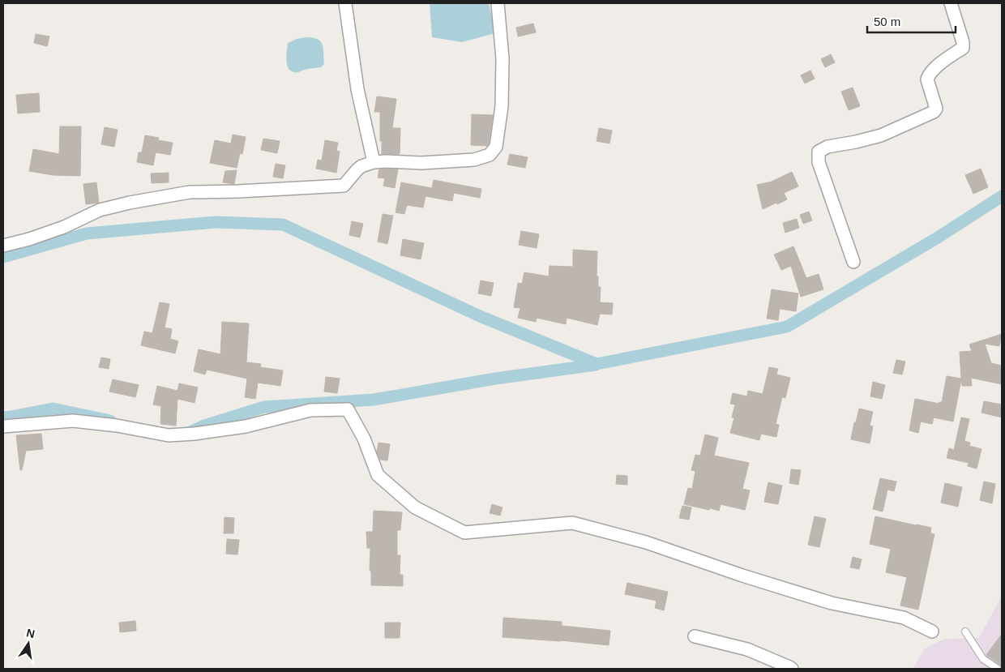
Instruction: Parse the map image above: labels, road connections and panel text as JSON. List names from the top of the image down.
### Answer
{
  "scale_bar": "50 m",
  "north": "top"
}
